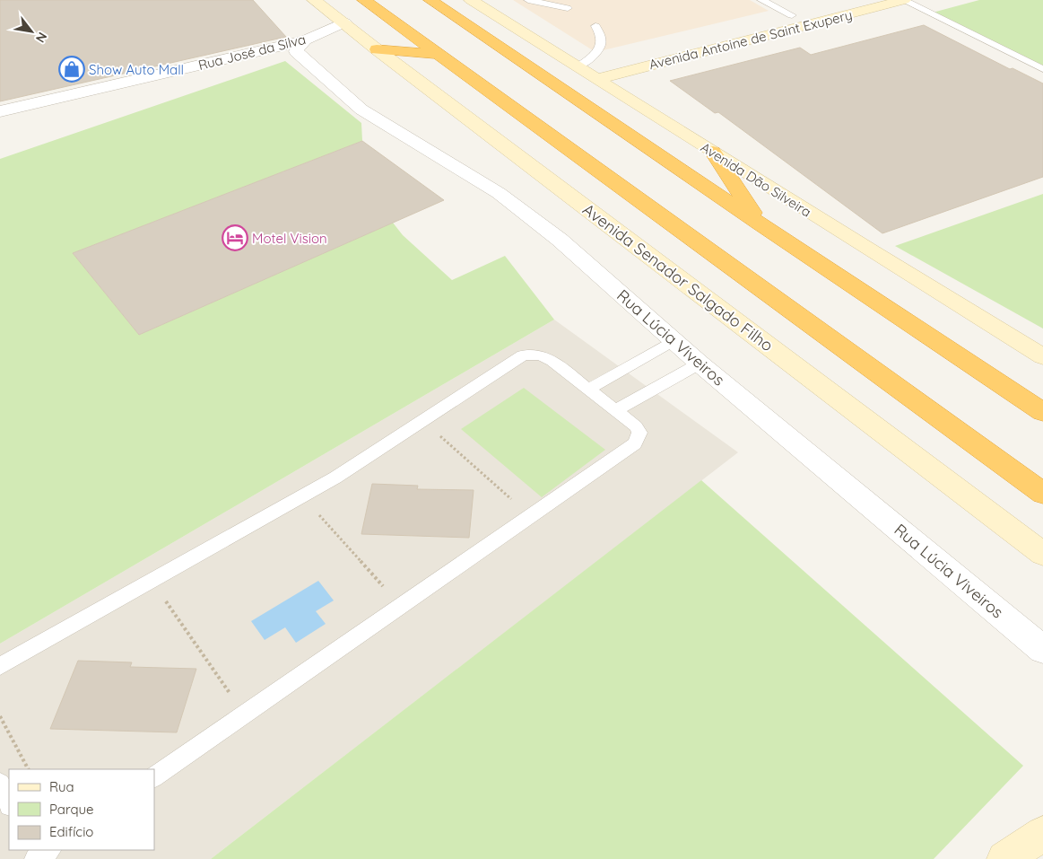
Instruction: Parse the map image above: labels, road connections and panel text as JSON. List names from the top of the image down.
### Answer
{
  "streets": {
    "main road": ["Avenida Antoine de Saint Exupery", "Avenida Dão Silveira", "Avenida Senador Salgado Filho"],
    "street": ["Rua José da Silva", "Rua Lúcia Viveiros"]
  },
  "crossings": [
    ["Avenida Antoine de Saint Exupery", "Avenida Dão Silveira"],
    ["Rua José da Silva", "Avenida Senador Salgado Filho"],
    ["Rua José da Silva", "Rua Lúcia Viveiros"]
  ],
  "places": {
    "shop": ["Show Auto Mall"],
    "hotel": ["Motel Vision"]
  },
  "legend": ["Rua", "Parque", "Edifício"],
  "north": "bottom right"
}
